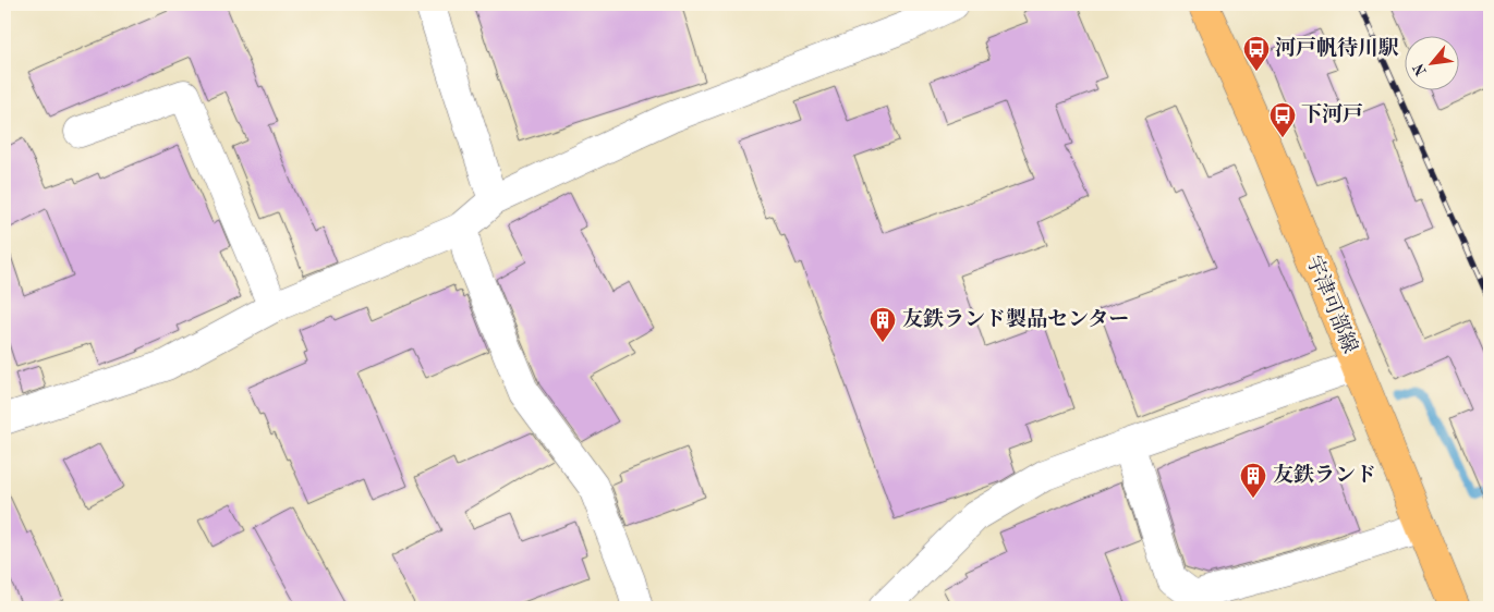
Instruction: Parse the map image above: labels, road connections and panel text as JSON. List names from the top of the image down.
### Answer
{
  "streets": {
    "main road": ["宇津可部線"]
  },
  "places": {
    "bus stop": ["河戸帆待川駅", "下河戸"],
    "building": ["友鉄ランド製品センター", "友鉄ランド"]
  },
  "north": "bottom left"
}
